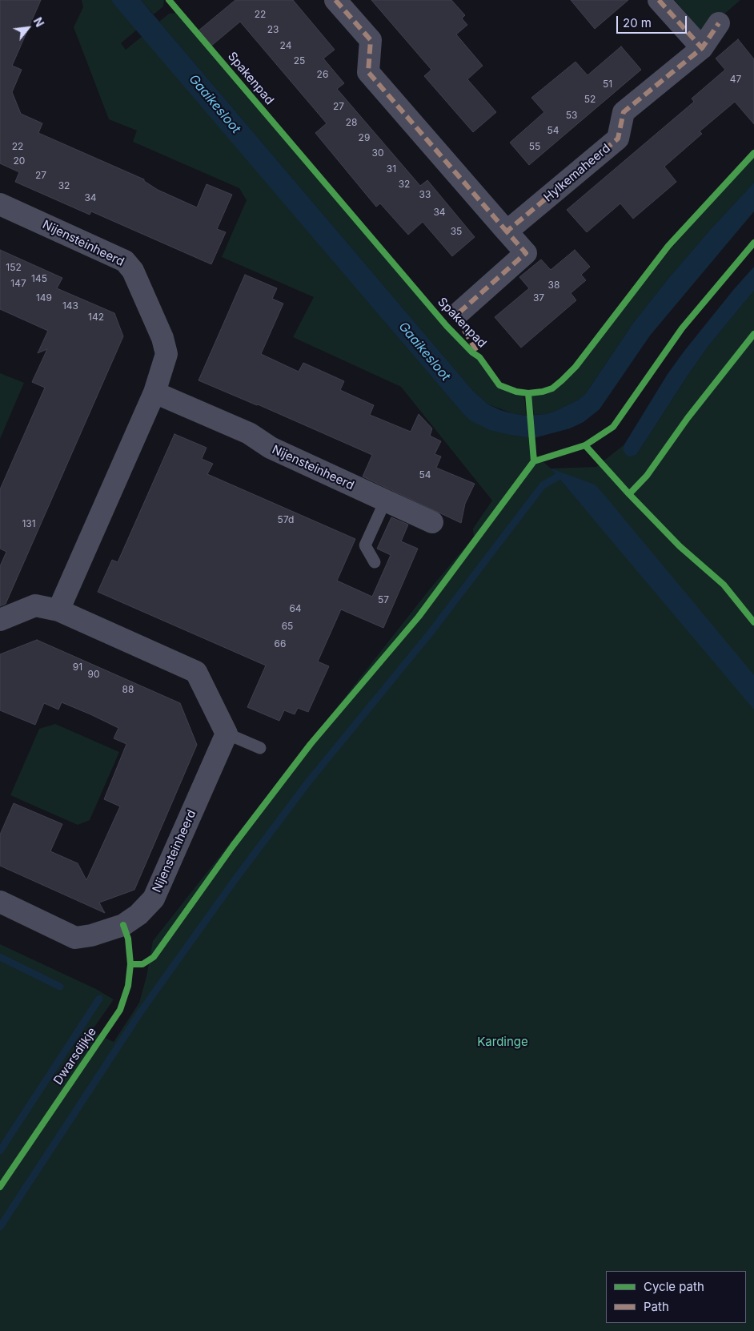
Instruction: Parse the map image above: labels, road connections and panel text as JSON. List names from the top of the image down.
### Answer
{
  "streets": {
    "street": ["Hylkemaheerd", "Nijensteinheerd"],
    "cycle path": ["Spakenpad", "Dwarsdijkje"]
  },
  "water": ["Gaaikesloot"],
  "parks": ["Kardinge"],
  "house_numbers": [
    "22",
    "23",
    "24",
    "25",
    "26",
    "47",
    "51",
    "52",
    "27",
    "53",
    "28",
    "54",
    "29",
    "22",
    "55",
    "30",
    "20",
    "31",
    "27",
    "32",
    "32",
    "33",
    "34",
    "34",
    "35",
    "152",
    "145",
    "147",
    "38",
    "149",
    "37",
    "143",
    "142",
    "54",
    "57d",
    "131",
    "57",
    "64",
    "65",
    "66",
    "91",
    "90",
    "88"
  ],
  "legend": ["Cycle path", "Path"],
  "scale_bar": "20 m",
  "north": "top right"
}
